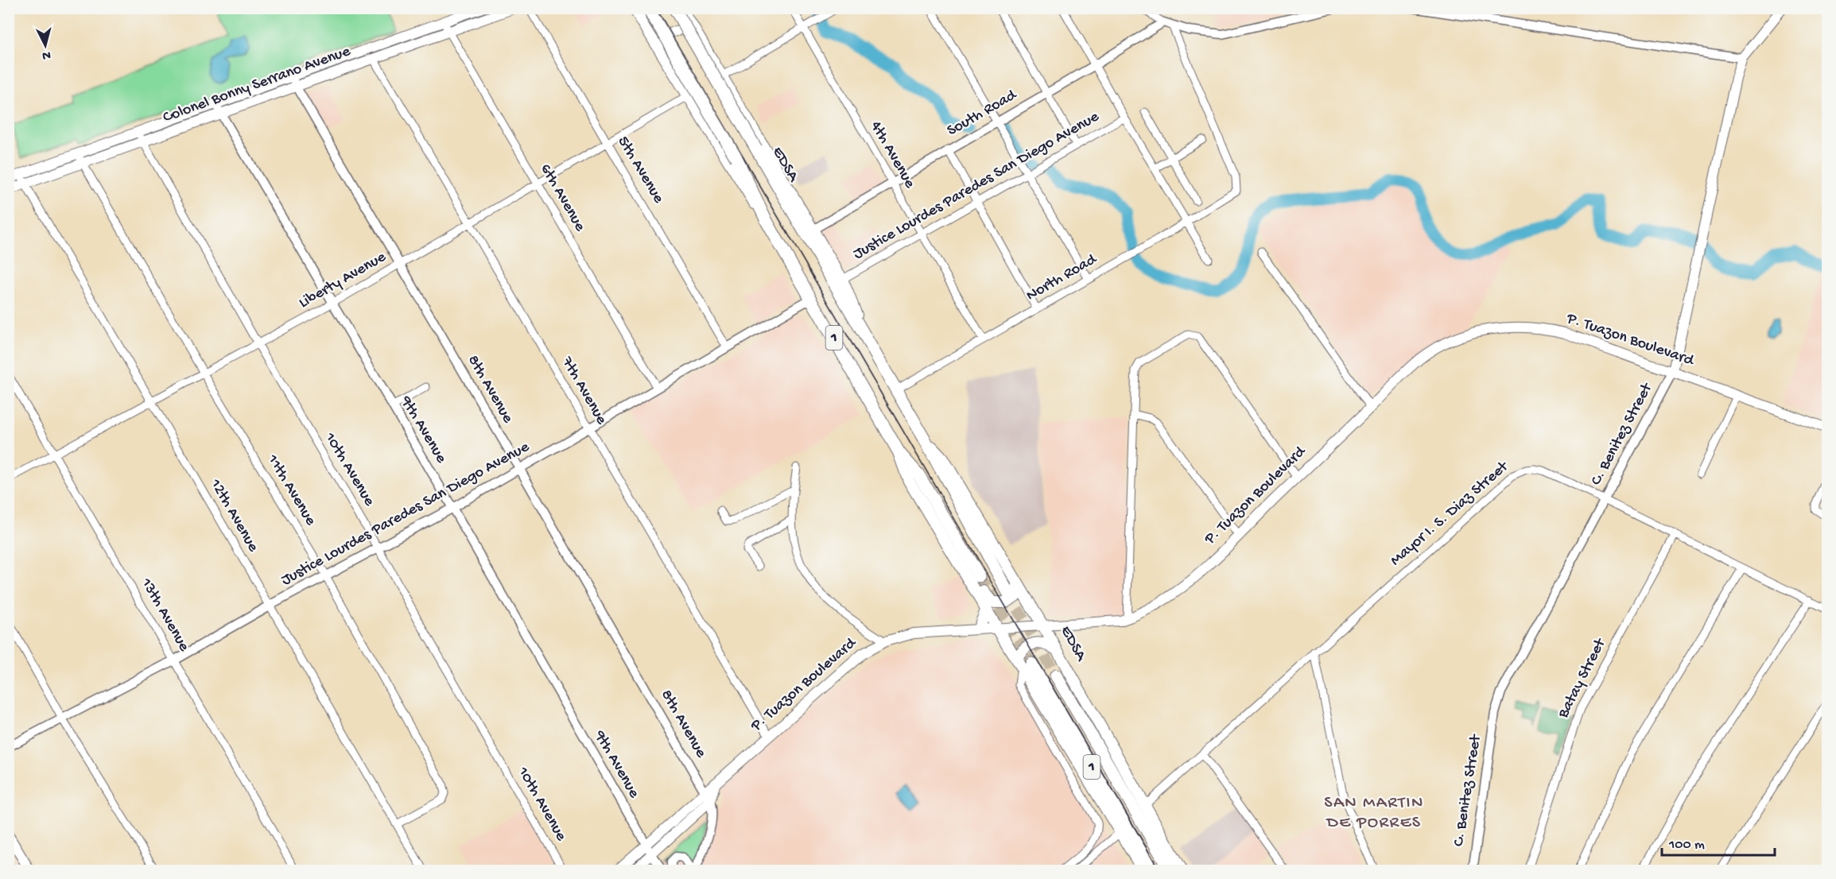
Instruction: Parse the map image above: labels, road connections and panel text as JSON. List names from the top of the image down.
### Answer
{
  "streets": {
    "highway": ["EDSA", "1"],
    "main road": ["Colonel Bonny Serrano Avenue", "P. Tuazon Boulevard", "C. Benitez Street"],
    "street": [
      "South Road",
      "4th Avenue",
      "5th Avenue",
      "Justice Lourdes Paredes San Diego Avenue",
      "6th Avenue",
      "North Road",
      "Liberty Avenue",
      "8th Avenue",
      "7th Avenue",
      "9th Avenue",
      "10th Avenue",
      "11th Avenue",
      "Mayor I. S. Diaz Street",
      "12th Avenue",
      "13th Avenue",
      "Batay Street"
    ]
  },
  "crossings": [
    ["Colonel Bonny Serrano Avenue", "6th Avenue"],
    ["Colonel Bonny Serrano Avenue", "8th Avenue"],
    ["Colonel Bonny Serrano Avenue", "7th Avenue"],
    ["Colonel Bonny Serrano Avenue", "9th Avenue"],
    ["Colonel Bonny Serrano Avenue", "10th Avenue"],
    ["Colonel Bonny Serrano Avenue", "11th Avenue"],
    ["Colonel Bonny Serrano Avenue", "12th Avenue"],
    ["South Road", "4th Avenue"],
    ["South Road", "EDSA"],
    ["South Road", "North Road"],
    ["4th Avenue", "Justice Lourdes Paredes San Diego Avenue"],
    ["4th Avenue", "North Road"],
    ["EDSA", "Justice Lourdes Paredes San Diego Avenue"],
    ["EDSA", "North Road"],
    ["EDSA", "P. Tuazon Boulevard"],
    ["EDSA", "Mayor I. S. Diaz Street"],
    ["5th Avenue", "Justice Lourdes Paredes San Diego Avenue"],
    ["5th Avenue", "Liberty Avenue"],
    ["Justice Lourdes Paredes San Diego Avenue", "6th Avenue"],
    ["Justice Lourdes Paredes San Diego Avenue", "1"],
    ["Justice Lourdes Paredes San Diego Avenue", "8th Avenue"],
    ["Justice Lourdes Paredes San Diego Avenue", "7th Avenue"],
    ["Justice Lourdes Paredes San Diego Avenue", "9th Avenue"],
    ["Justice Lourdes Paredes San Diego Avenue", "10th Avenue"],
    ["Justice Lourdes Paredes San Diego Avenue", "11th Avenue"],
    ["Justice Lourdes Paredes San Diego Avenue", "12th Avenue"],
    ["Justice Lourdes Paredes San Diego Avenue", "13th Avenue"],
    ["6th Avenue", "Liberty Avenue"],
    ["Liberty Avenue", "1"],
    ["Liberty Avenue", "8th Avenue"],
    ["Liberty Avenue", "7th Avenue"],
    ["Liberty Avenue", "9th Avenue"],
    ["Liberty Avenue", "10th Avenue"],
    ["Liberty Avenue", "11th Avenue"],
    ["Liberty Avenue", "12th Avenue"],
    ["Liberty Avenue", "13th Avenue"],
    ["1", "P. Tuazon Boulevard"],
    ["P. Tuazon Boulevard", "8th Avenue"],
    ["P. Tuazon Boulevard", "7th Avenue"],
    ["P. Tuazon Boulevard", "9th Avenue"],
    ["P. Tuazon Boulevard", "C. Benitez Street"],
    ["C. Benitez Street", "Mayor I. S. Diaz Street"],
    ["11th Avenue", "12th Avenue"],
    ["Mayor I. S. Diaz Street", "Batay Street"]
  ],
  "districts": ["SAN MARTIN DE PORRES"],
  "scale_bar": "100 m",
  "north": "bottom"
}
